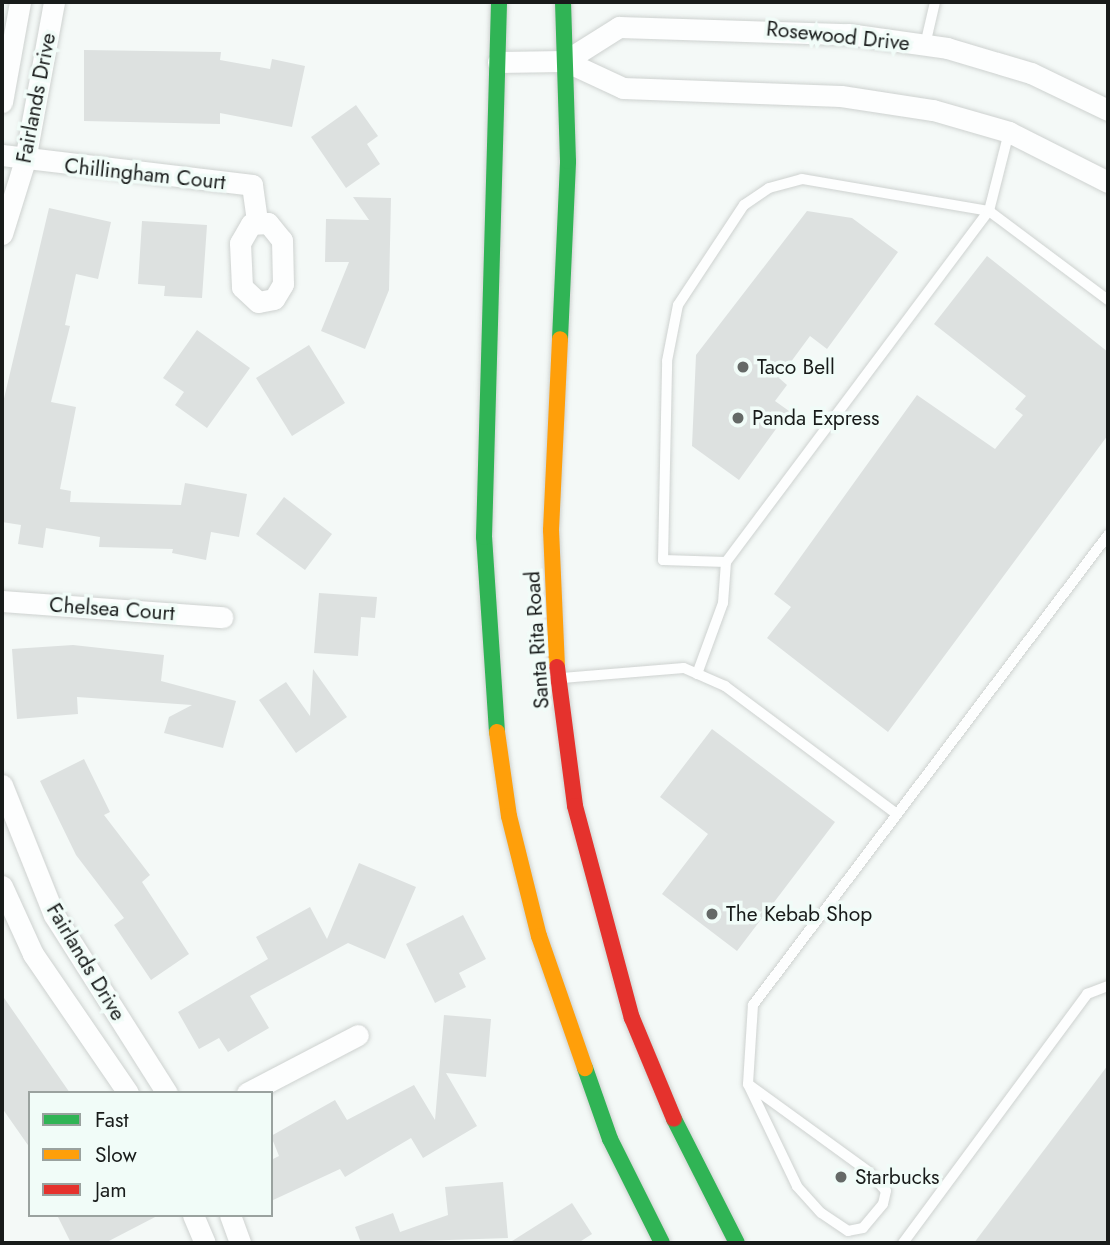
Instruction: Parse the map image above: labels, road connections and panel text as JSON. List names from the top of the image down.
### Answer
{
  "streets": {
    "main road": ["Santa Rita Road"],
    "street": [
      "Rosewood Drive",
      "Fairlands Drive",
      "Chillingham Court",
      "Chelsea Court"
    ]
  },
  "crossings": [
    ["Rosewood Drive", "Santa Rita Road"],
    ["Fairlands Drive", "Chillingham Court"]
  ],
  "places": [
    "Taco Bell",
    "Panda Express",
    "The Kebab Shop",
    "Starbucks"
  ],
  "legend": ["Fast", "Slow", "Jam"]
}
